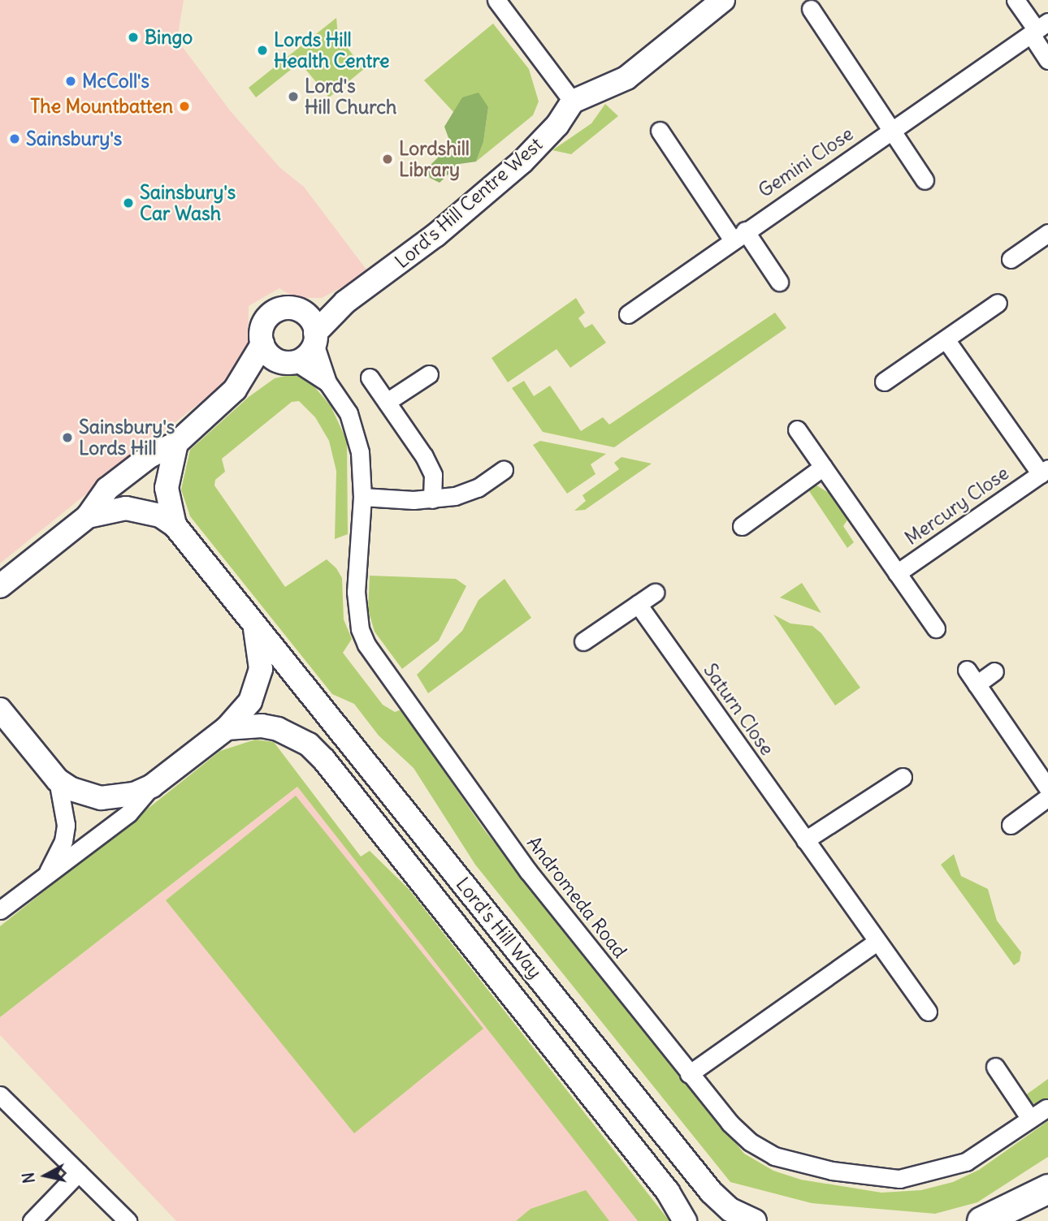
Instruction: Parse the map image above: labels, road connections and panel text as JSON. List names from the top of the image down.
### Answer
{
  "streets": {
    "street": [
      "Gemini Close",
      "Lord's Hill Centre West",
      "Mercury Close",
      "Saturn Close",
      "Andromeda Road",
      "Lord's Hill Way"
    ]
  },
  "crossings": [
    ["Lord's Hill Centre West", "Andromeda Road"]
  ],
  "places": [
    "Bingo",
    "Lords Hill Health Centre",
    "McColl's",
    "Lord's Hill Church",
    "The Mountbatten",
    "Sainsbury's",
    "Lordshill Library",
    "Sainsbury's Car Wash",
    "Sainsbury's Lords Hill"
  ],
  "north": "left"
}
